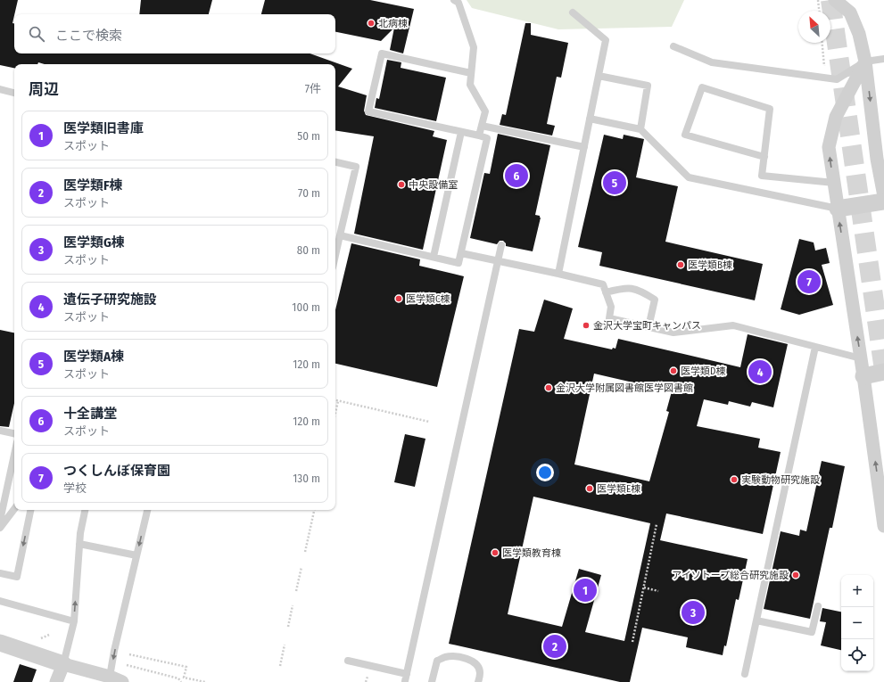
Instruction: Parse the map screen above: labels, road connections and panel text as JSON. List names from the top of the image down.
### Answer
{
  "places": [
    "北病棟",
    "中央設備室",
    "医学類B棟",
    "医学類C棟",
    "金沢大学宝町キャンパス",
    "医学類D棟",
    "金沢大学附属図書館医学図書館",
    "実験動物研究施設",
    "医学類E棟",
    "医学類教育棟",
    "アイソトープ総合研究施設"
  ],
  "north": "top left",
  "page": {
    "search": "ここで検索",
    "heading": ["周辺", "7件"],
    "list": [
      {
        "mark": "1",
        "name": "医学類旧書庫",
        "note": "スポット",
        "value": "50 m"
      },
      {
        "mark": "2",
        "name": "医学類F棟",
        "note": "スポット",
        "value": "70 m"
      },
      {
        "mark": "3",
        "name": "医学類G棟",
        "note": "スポット",
        "value": "80 m"
      },
      {
        "mark": "4",
        "name": "遺伝子研究施設",
        "note": "スポット",
        "value": "100 m"
      },
      {
        "mark": "5",
        "name": "医学類A棟",
        "note": "スポット",
        "value": "120 m"
      },
      {
        "mark": "6",
        "name": "十全講堂",
        "note": "スポット",
        "value": "120 m"
      },
      {
        "mark": "7",
        "name": "つくしんぼ保育園",
        "note": "学校",
        "value": "130 m"
      }
    ],
    "pins": [
      "6",
      "5",
      "7",
      "4",
      "1",
      "3",
      "2"
    ],
    "map_buttons": ["+", "−"]
  }
}
